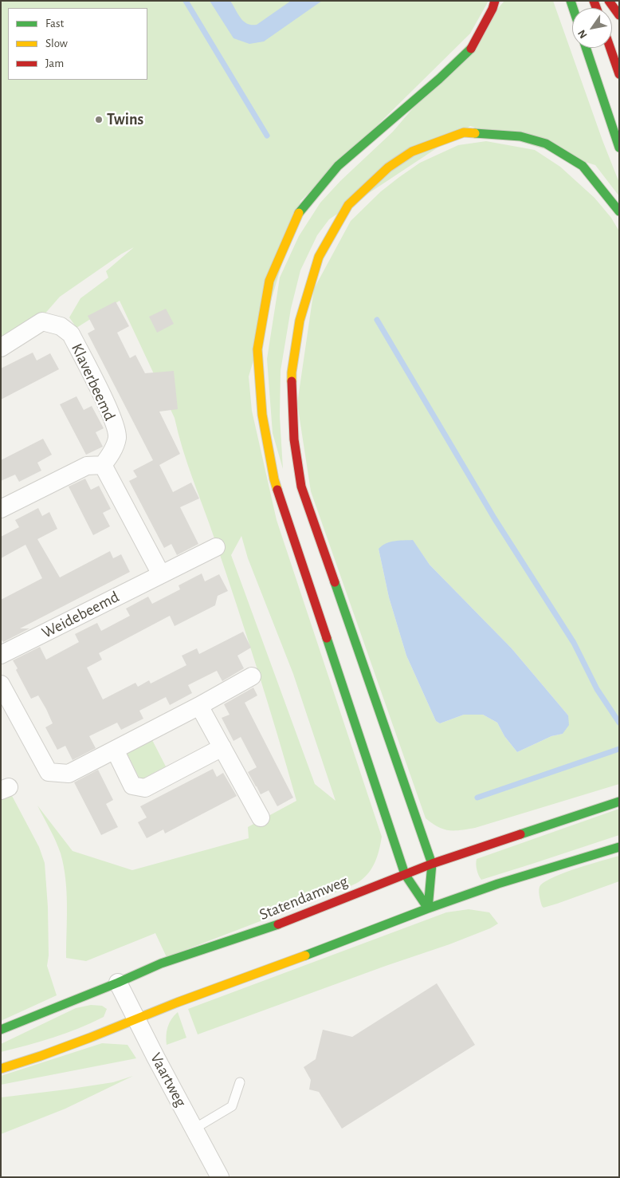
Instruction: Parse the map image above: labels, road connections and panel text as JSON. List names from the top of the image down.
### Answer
{
  "streets": {
    "main road": ["Statendamweg"],
    "street": ["Klaverbeemd", "Weidebeemd", "Vaartweg"]
  },
  "crossings": [
    ["Statendamweg", "Vaartweg"]
  ],
  "places": ["Twins"],
  "legend": ["Fast", "Slow", "Jam"],
  "north": "bottom left"
}
